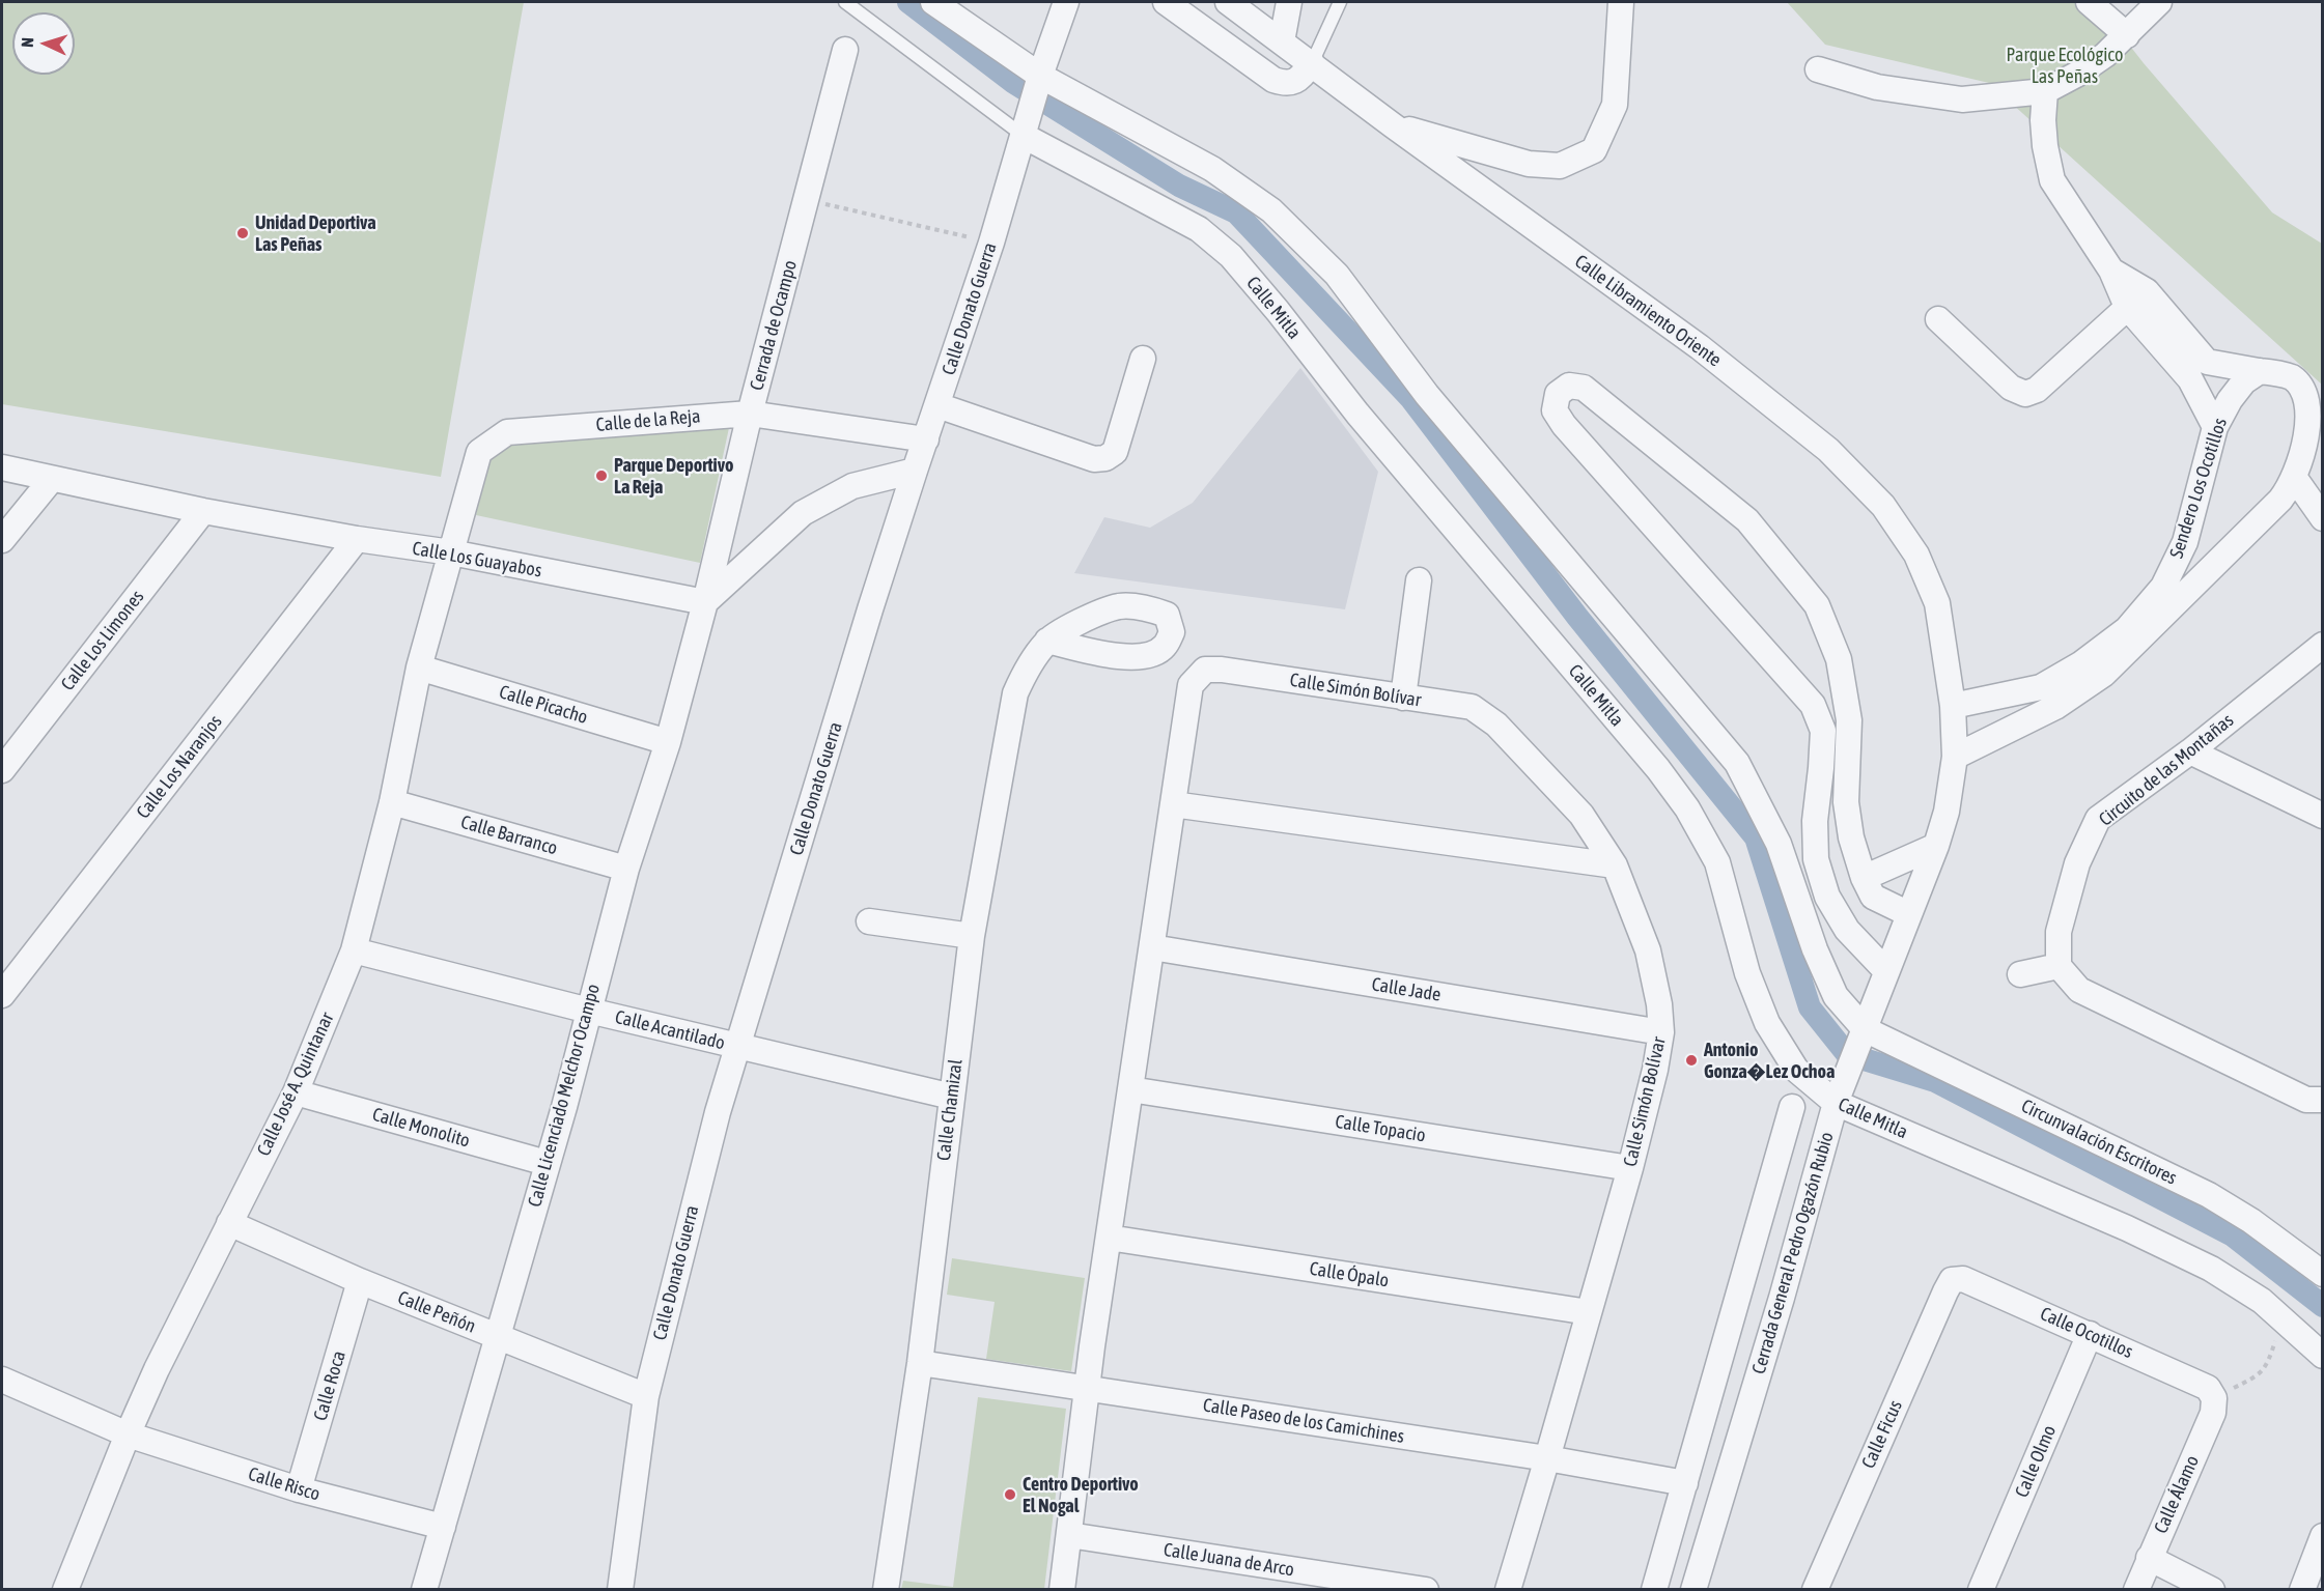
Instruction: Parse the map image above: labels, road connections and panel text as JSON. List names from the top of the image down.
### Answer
{
  "streets": {
    "street": [
      "Calle Mitla",
      "Calle Donato Guerra",
      "Calle Libramiento Oriente",
      "Cerrada de Ocampo",
      "Calle de la Reja",
      "Sendero Los Ocotillos",
      "Calle Los Guayabos",
      "Calle Los Limones",
      "Calle Simón Bolívar",
      "Calle Picacho",
      "Calle Los Naranjos",
      "Circuito de las Montañas",
      "Calle Barranco",
      "Calle Jade",
      "Calle Acantilado",
      "Calle José A. Quintanar",
      "Calle Licenciado Melchor Ocampo",
      "Calle Chamizal",
      "Calle Monolito",
      "Calle Topacio",
      "Circunvalación Escritores",
      "Cerrada General Pedro Ogazón Rubio",
      "Calle Ópalo",
      "Calle Peñón",
      "Calle Ocotillos",
      "Calle Roca",
      "Calle Paseo de los Camichines",
      "Calle Ficus",
      "Calle Olmo",
      "Calle Risco",
      "Calle Álamo",
      "Calle Juana de Arco"
    ]
  },
  "crossings": [
    ["Calle Mitla", "Calle Donato Guerra"],
    ["Calle Mitla", "Cerrada General Pedro Ogazón Rubio"],
    ["Calle Donato Guerra", "Calle de la Reja"],
    ["Calle Donato Guerra", "Calle Acantilado"],
    ["Calle Donato Guerra", "Calle Peñón"],
    ["Calle Libramiento Oriente", "Sendero Los Ocotillos"],
    ["Calle Libramiento Oriente", "Cerrada General Pedro Ogazón Rubio"],
    ["Cerrada de Ocampo", "Calle de la Reja"],
    ["Cerrada de Ocampo", "Calle Los Guayabos"],
    ["Cerrada de Ocampo", "Calle Licenciado Melchor Ocampo"],
    ["Calle de la Reja", "Calle Los Guayabos"],
    ["Calle de la Reja", "Calle José A. Quintanar"],
    ["Sendero Los Ocotillos", "Cerrada General Pedro Ogazón Rubio"],
    ["Calle Los Guayabos", "Calle Los Limones"],
    ["Calle Los Guayabos", "Calle Los Naranjos"],
    ["Calle Los Guayabos", "Calle José A. Quintanar"],
    ["Calle Los Guayabos", "Calle Licenciado Melchor Ocampo"],
    ["Calle Simón Bolívar", "Calle Jade"],
    ["Calle Simón Bolívar", "Calle Topacio"],
    ["Calle Simón Bolívar", "Calle Ópalo"],
    ["Calle Simón Bolívar", "Calle Paseo de los Camichines"],
    ["Calle Picacho", "Calle José A. Quintanar"],
    ["Calle Picacho", "Calle Licenciado Melchor Ocampo"],
    ["Calle Barranco", "Calle José A. Quintanar"],
    ["Calle Barranco", "Calle Licenciado Melchor Ocampo"],
    ["Calle Acantilado", "Calle José A. Quintanar"],
    ["Calle Acantilado", "Calle Licenciado Melchor Ocampo"],
    ["Calle Acantilado", "Calle Chamizal"],
    ["Calle José A. Quintanar", "Calle Monolito"],
    ["Calle José A. Quintanar", "Calle Peñón"],
    ["Calle José A. Quintanar", "Calle Risco"],
    ["Calle Licenciado Melchor Ocampo", "Calle Monolito"],
    ["Calle Licenciado Melchor Ocampo", "Calle Peñón"],
    ["Calle Licenciado Melchor Ocampo", "Calle Risco"],
    ["Calle Chamizal", "Calle Paseo de los Camichines"],
    ["Circunvalación Escritores", "Cerrada General Pedro Ogazón Rubio"],
    ["Calle Peñón", "Calle Roca"],
    ["Calle Ocotillos", "Calle Ficus"],
    ["Calle Ocotillos", "Calle Olmo"],
    ["Calle Ocotillos", "Calle Álamo"],
    ["Calle Roca", "Calle Risco"]
  ],
  "parks": ["Parque Ecológico Las Peñas"],
  "places": [
    "Unidad Deportiva Las Peñas",
    "Parque Deportivo La Reja",
    "Antonio Gonza�Lez Ochoa",
    "Centro Deportivo El Nogal"
  ],
  "north": "left"
}
